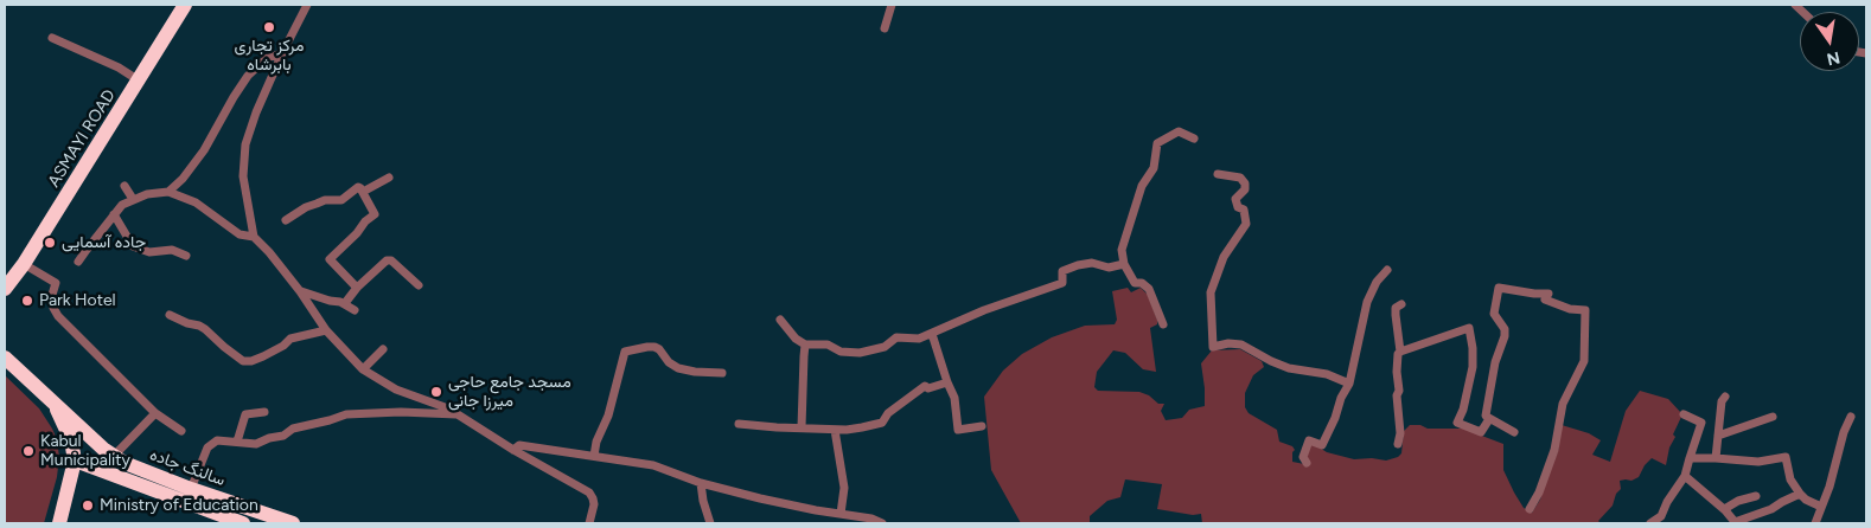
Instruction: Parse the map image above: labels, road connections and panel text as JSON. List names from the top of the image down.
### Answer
{
  "streets": {
    "highway": ["ASMAYI ROAD", "سالنگ جاده"]
  },
  "places": [
    "مرکز تجاری بابرشاه",
    "جاده آسمایی",
    "Park Hotel",
    "مسجد جامع حاجی میرزا جانی",
    "Kabul Municipality",
    "Ministry of Education"
  ],
  "north": "bottom"
}
